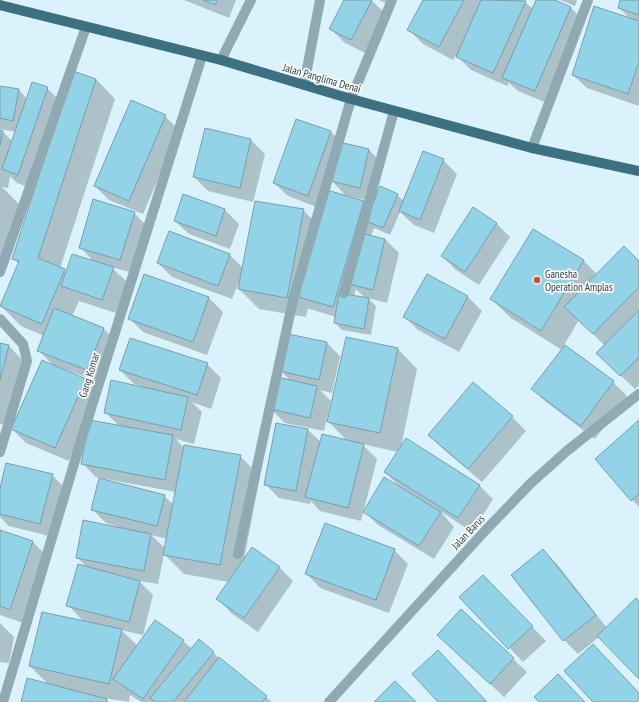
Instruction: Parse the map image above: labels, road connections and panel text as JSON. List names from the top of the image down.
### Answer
{
  "streets": {
    "main road": ["Jalan Panglima Denai"],
    "street": ["Gang Komar", "Jalan Barus"]
  },
  "crossings": [
    ["Jalan Panglima Denai", "Gang Komar"]
  ],
  "places": ["Ganesha Operation Amplas"]
}
